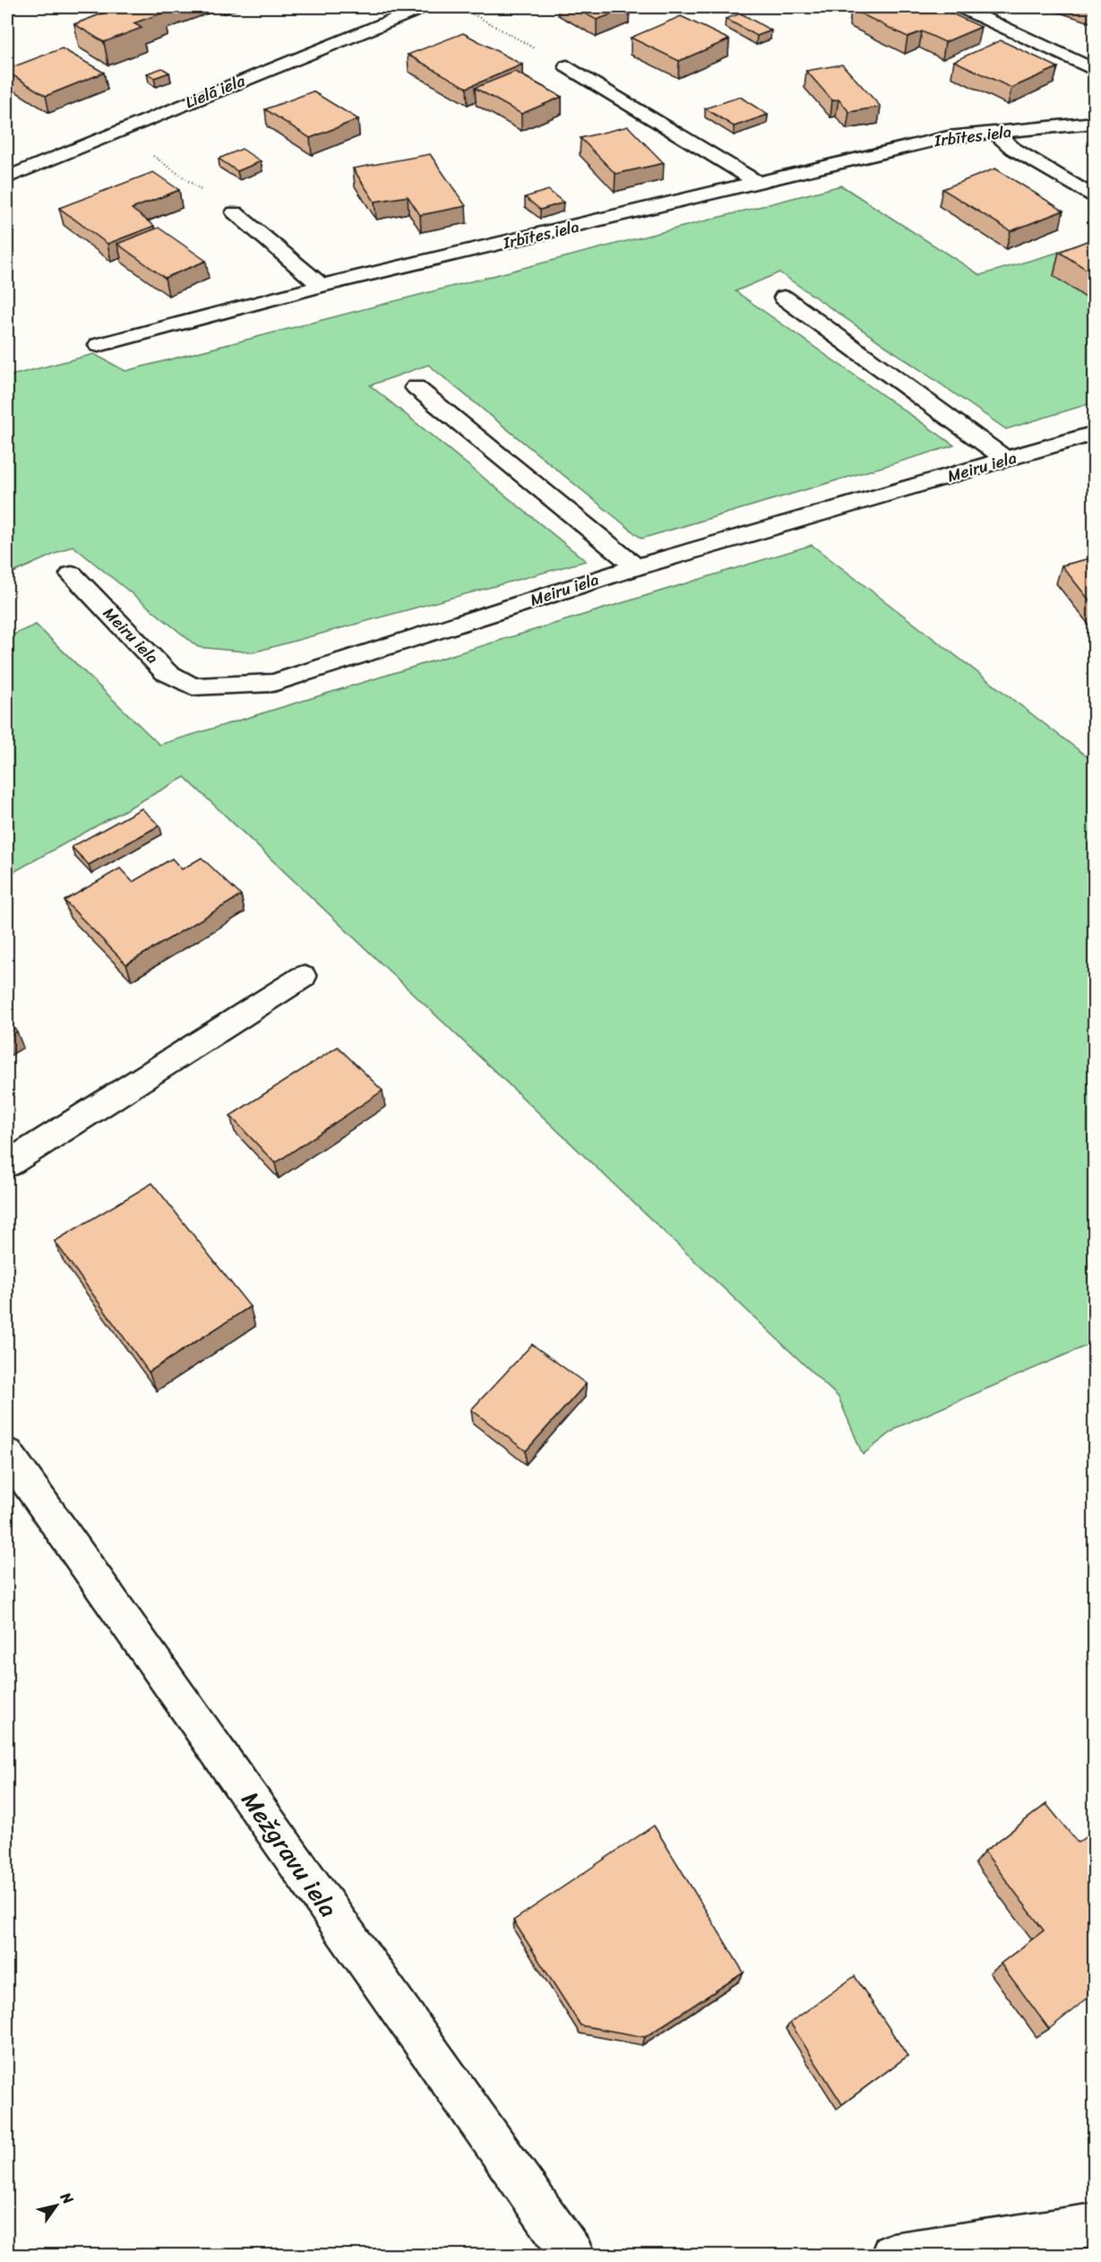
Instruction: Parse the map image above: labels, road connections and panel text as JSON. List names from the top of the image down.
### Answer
{
  "streets": {
    "street": [
      "Lielā iela",
      "Irbītes iela",
      "Meiru iela",
      "Mežgravu iela"
    ]
  },
  "north": "top right"
}
